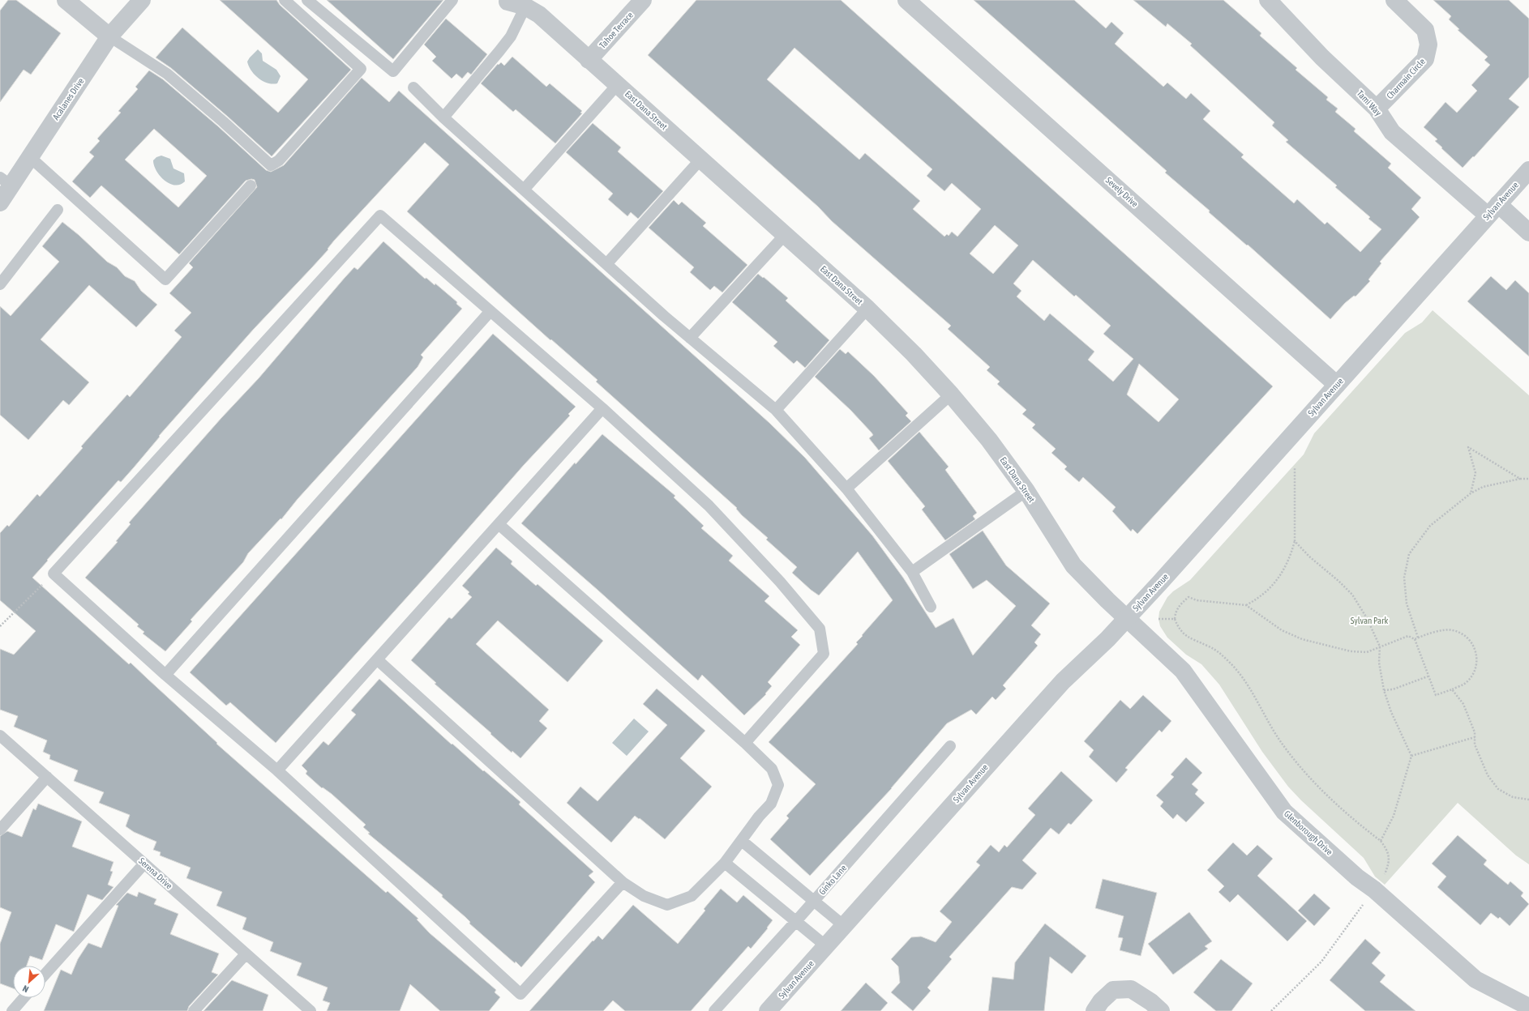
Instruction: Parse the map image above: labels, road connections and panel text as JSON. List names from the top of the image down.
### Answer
{
  "streets": {
    "street": [
      "Tahoe Terrace",
      "Charmain Circle",
      "Acalanes Drive",
      "Tami Way",
      "East Dana Street",
      "Sevely Drive",
      "Sylvan Avenue",
      "Glenborough Drive"
    ],
    "lane": ["Serena Drive", "Ginko Lane"]
  },
  "crossings": [
    ["Tahoe Terrace", "East Dana Street"],
    ["Charmain Circle", "Tami Way"],
    ["Tami Way", "Sylvan Avenue"],
    ["East Dana Street", "Sylvan Avenue"],
    ["East Dana Street", "Glenborough Drive"],
    ["Sevely Drive", "Sylvan Avenue"],
    ["Sylvan Avenue", "Glenborough Drive"]
  ],
  "parks": ["Sylvan Park"],
  "north": "bottom left"
}
